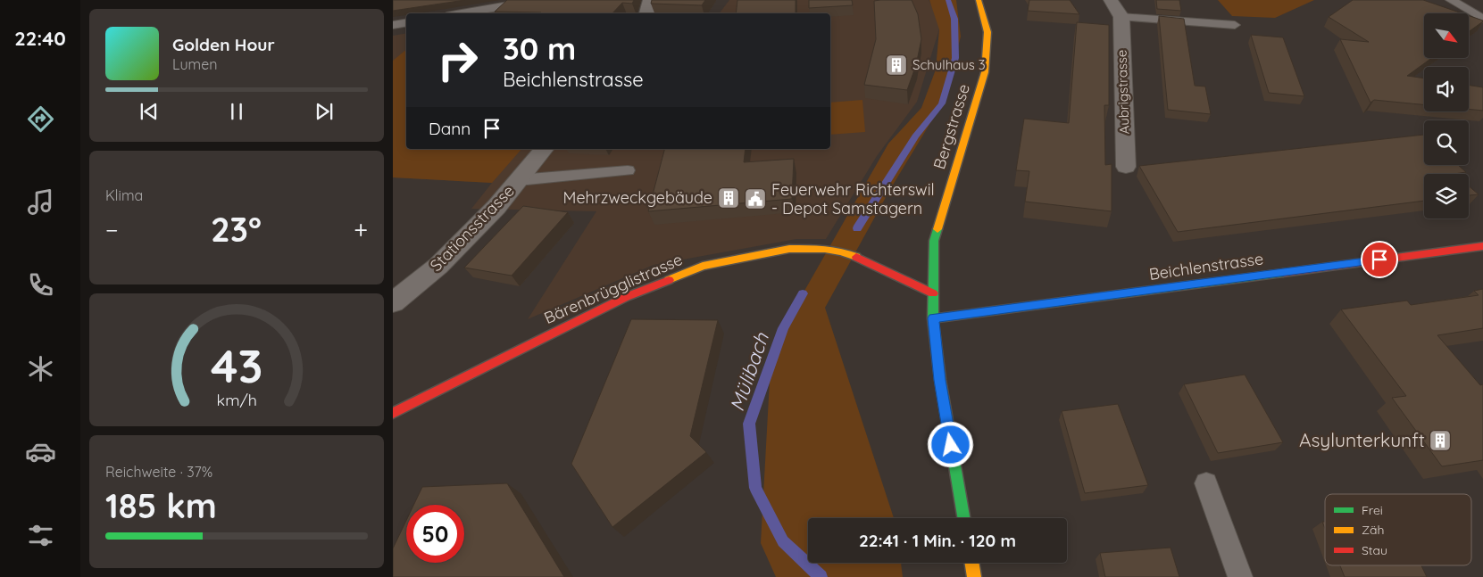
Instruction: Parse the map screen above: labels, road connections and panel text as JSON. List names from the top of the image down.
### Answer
{
  "streets": {
    "street": [
      "Aubrigstrasse",
      "Bergstrasse",
      "Stationsstrasse",
      "Beichlenstrasse",
      "Bärenbrügglistrasse"
    ]
  },
  "crossings": [
    ["Bergstrasse", "Beichlenstrasse"],
    ["Bergstrasse", "Bärenbrügglistrasse"]
  ],
  "water": ["Mülibach"],
  "places": {
    "building": ["Schulhaus 3", "Mehrzweckgebäude", "Asylunterkunft"],
    "public building": ["Feuerwehr Richterswil - Depot Samstagern"]
  },
  "legend": ["Frei", "Zäh", "Stau"],
  "north": "bottom right",
  "page": {
    "tabs": "22:40",
    "turn": ["30 m", "Beichlenstrasse"],
    "song": ["Golden Hour", "Lumen"],
    "then": "Dann",
    "tile": [
      "Klima",
      ["Reichweite · 37%", "185 km"]
    ],
    "heat": ["−", "23°", "+"],
    "limit": "50",
    "trip": "22:41 · 1 Min. · 120 m",
    "gauge": ["43", "km/h"]
  }
}
